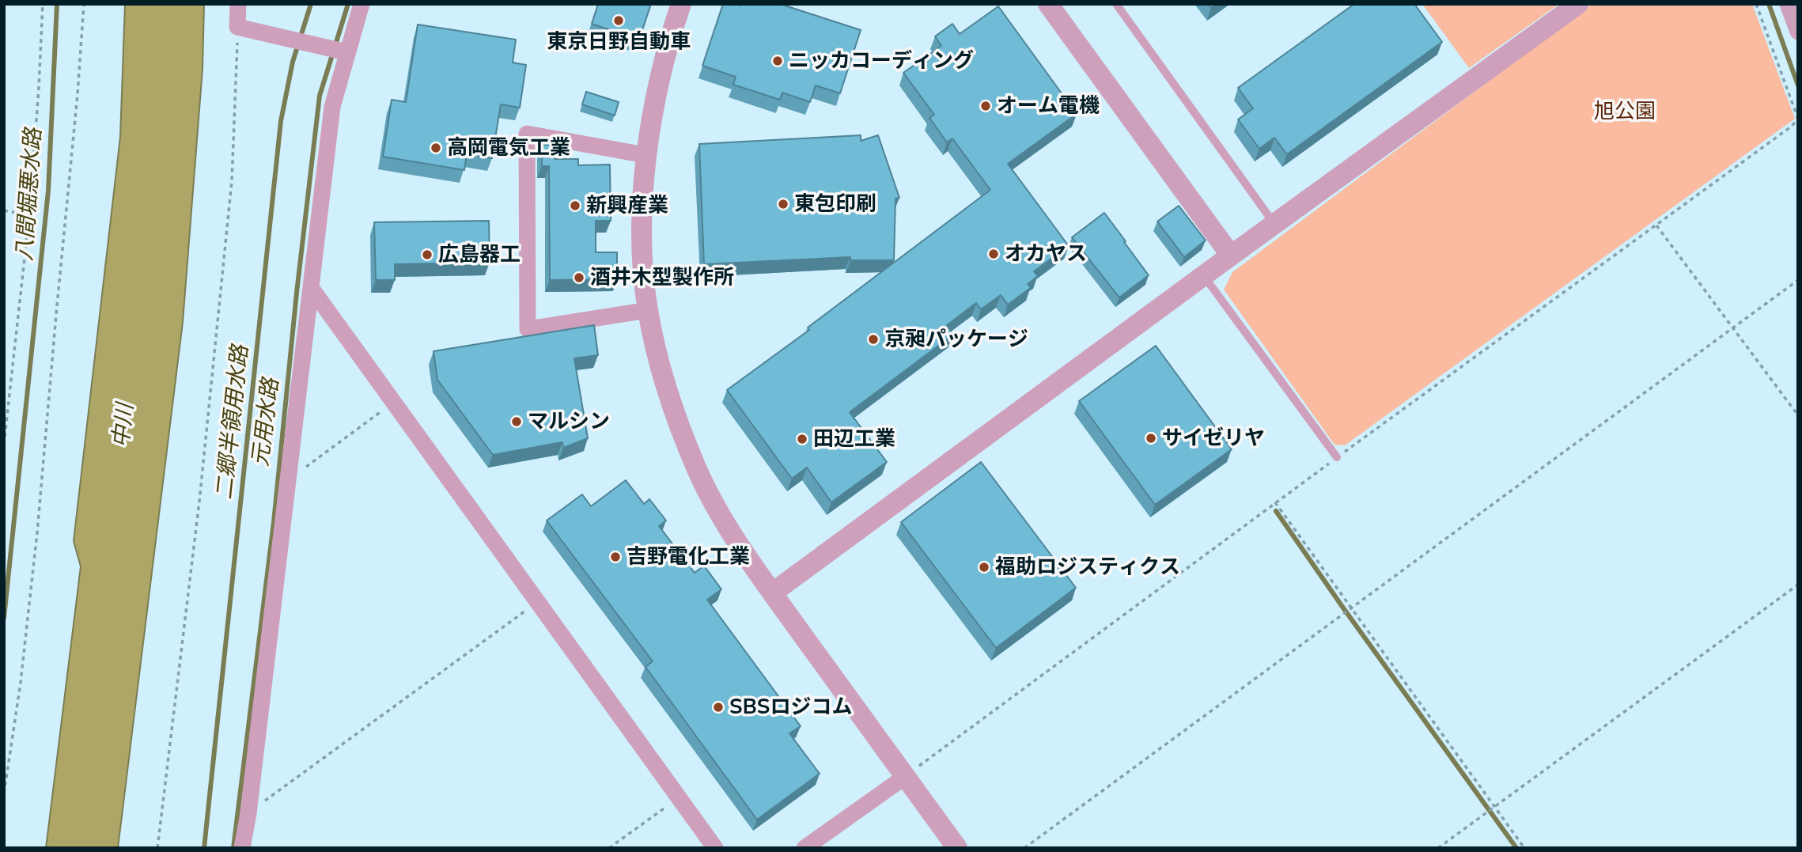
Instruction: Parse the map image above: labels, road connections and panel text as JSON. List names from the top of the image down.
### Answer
{
  "water": [
    "八間堀悪水路",
    "二郷半領用水路",
    "元用水路",
    "中川"
  ],
  "parks": ["旭公園"],
  "places": [
    "東京日野自動車",
    "ニッカコーディング",
    "オーム電機",
    "高岡電気工業",
    "東包印刷",
    "新興産業",
    "オカヤス",
    "広島器工",
    "酒井木型製作所",
    "京昶パッケージ",
    "マルシン",
    "サイゼリヤ",
    "田辺工業",
    "吉野電化工業",
    "福助ロジスティクス",
    "SBSロジコム"
  ]
}
